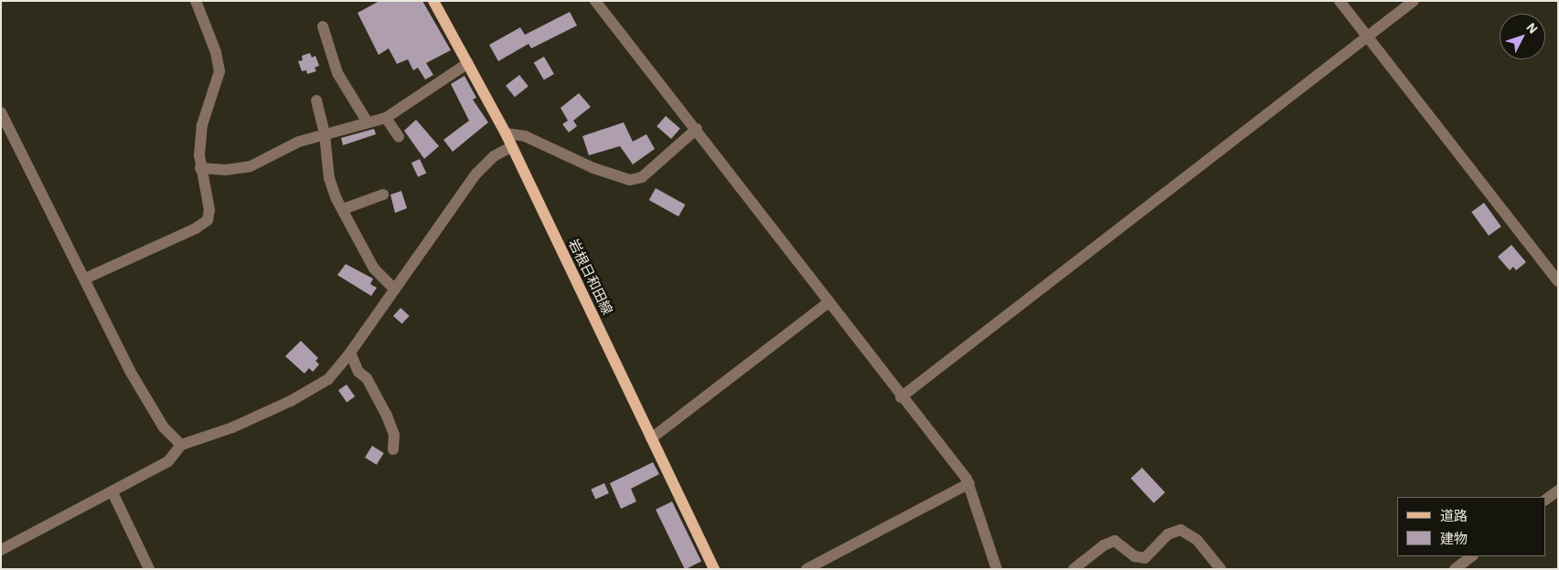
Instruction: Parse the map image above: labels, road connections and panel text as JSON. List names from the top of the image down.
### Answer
{
  "streets": {
    "main road": ["岩根日和田線"]
  },
  "legend": ["道路", "建物"],
  "north": "top right"
}
